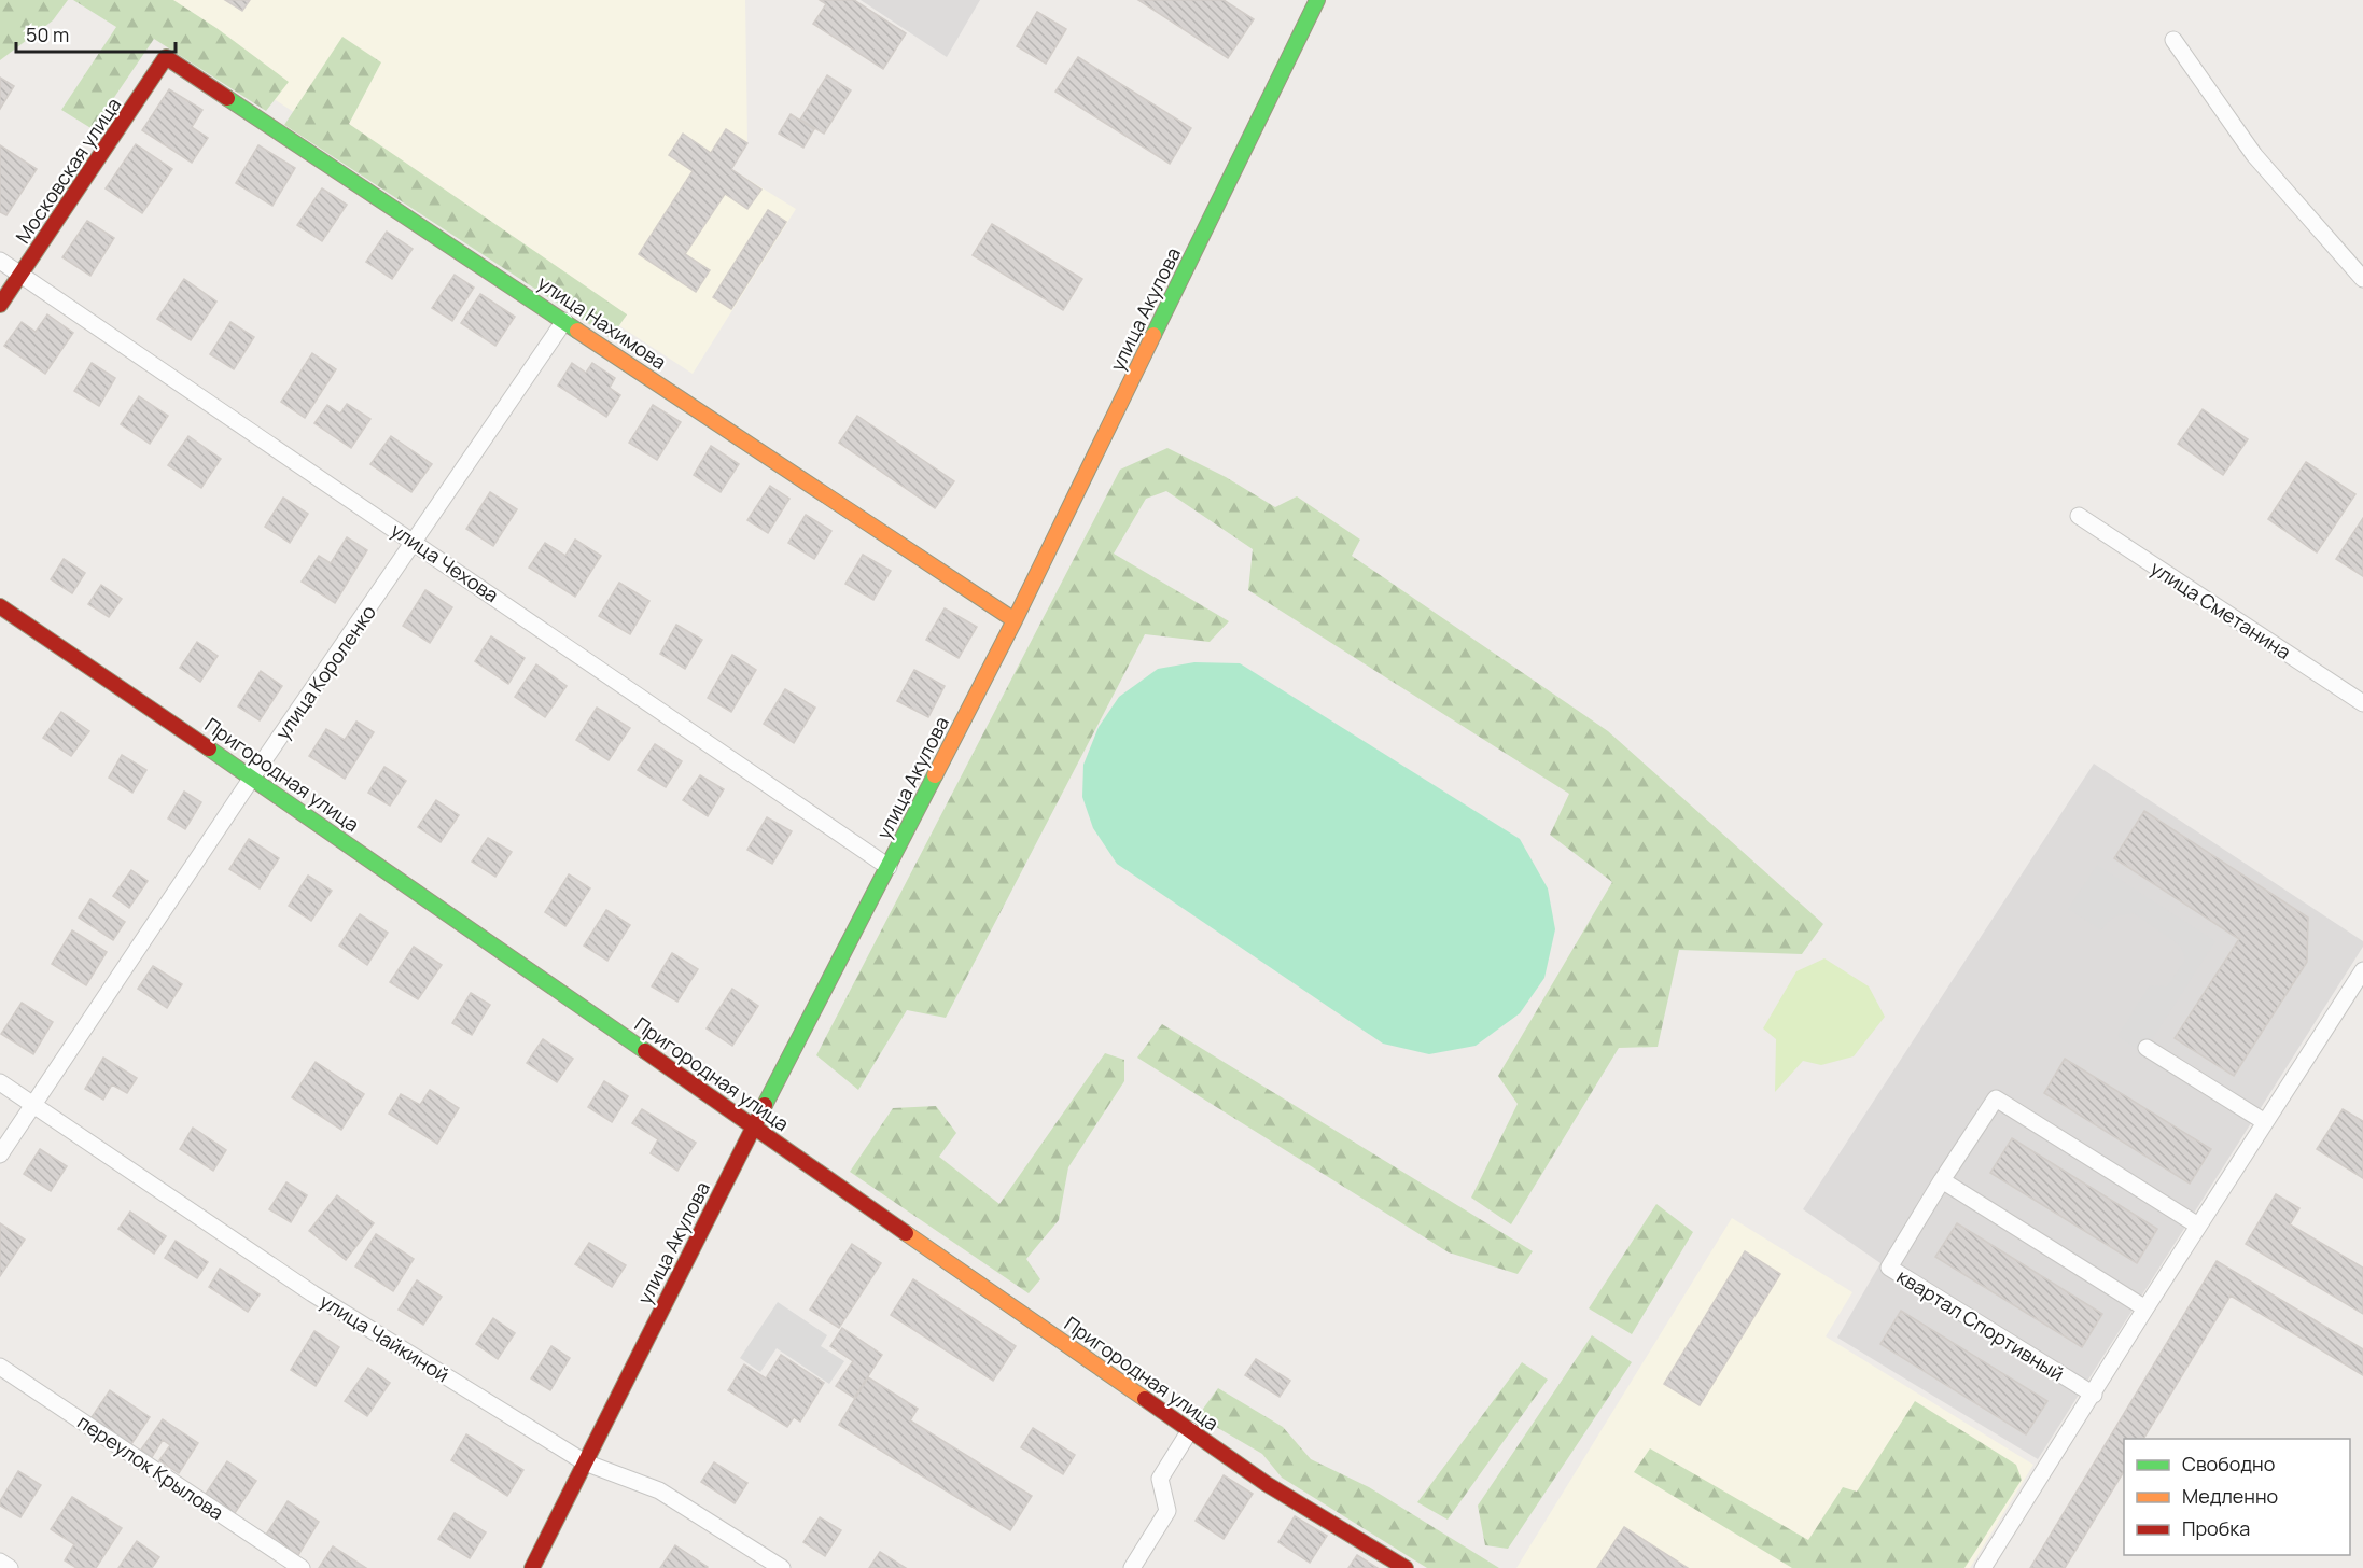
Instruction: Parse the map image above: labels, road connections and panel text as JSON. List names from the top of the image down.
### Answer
{
  "streets": {
    "main road": [
      "Московская улица",
      "улица Акулова",
      "улица Нахимова",
      "Пригородная улица"
    ],
    "street": [
      "улица Чехова",
      "улица Сметанина",
      "улица Короленко",
      "квартал Спортивный",
      "улица Чайкиной",
      "переулок Крылова"
    ]
  },
  "crossings": [
    ["Московская улица", "улица Нахимова"],
    ["Московская улица", "улица Чехова"],
    ["улица Акулова", "улица Нахимова"],
    ["улица Акулова", "улица Чехова"],
    ["улица Акулова", "Пригородная улица"],
    ["улица Акулова", "улица Чайкиной"],
    ["улица Нахимова", "улица Короленко"],
    ["улица Чехова", "улица Короленко"],
    ["улица Короленко", "Пригородная улица"],
    ["улица Короленко", "улица Чайкиной"]
  ],
  "legend": ["Свободно", "Медленно", "Пробка"],
  "scale_bar": "50 m"
}
